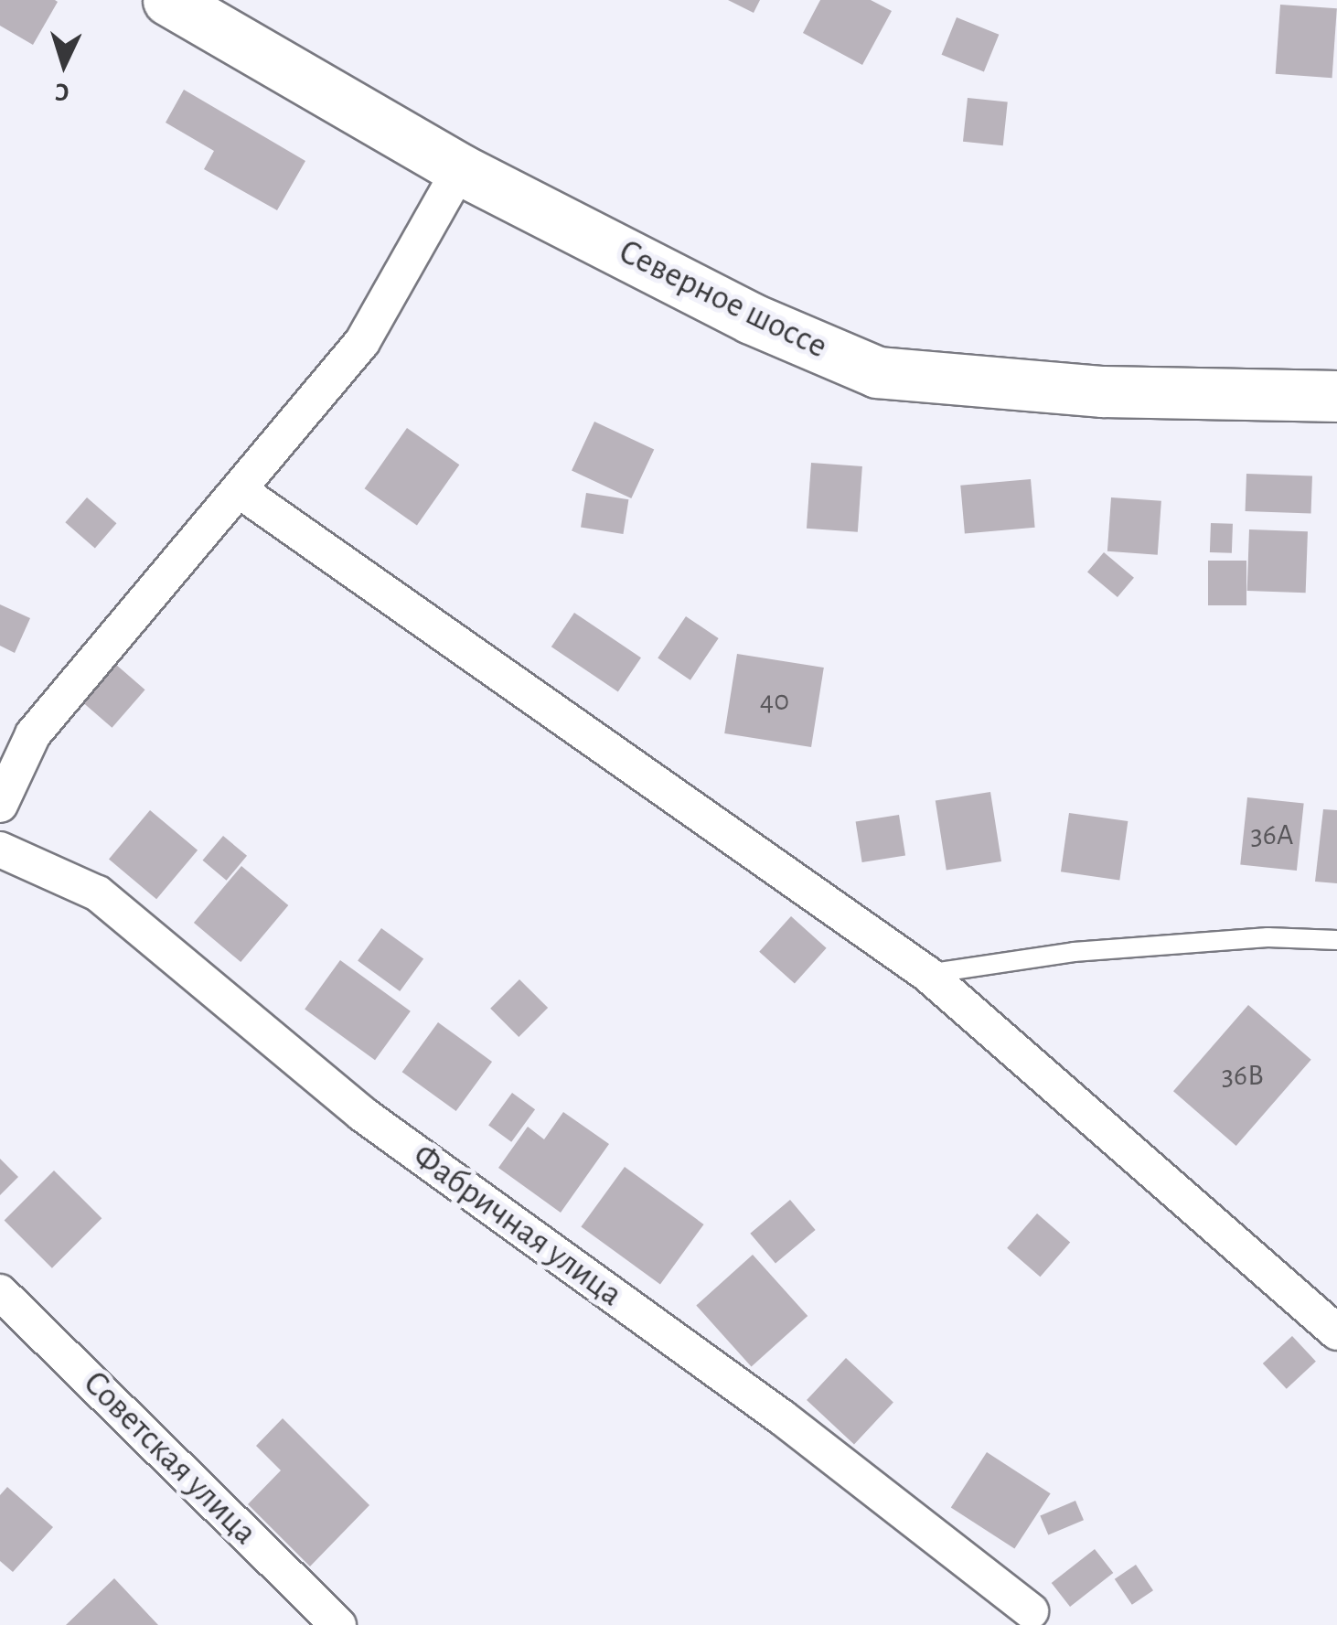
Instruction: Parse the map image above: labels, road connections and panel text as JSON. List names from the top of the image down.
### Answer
{
  "streets": {
    "main road": ["Северное шоссе"],
    "street": ["Фабричная улица", "Советская улица"]
  },
  "house_numbers": ["40", "36А", "36В"],
  "north": "bottom"
}
